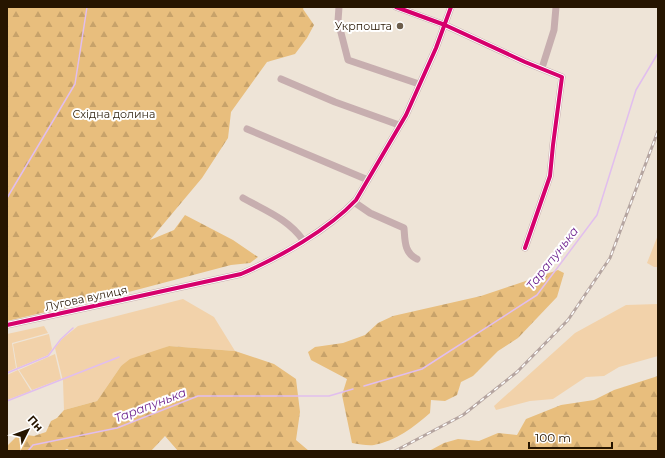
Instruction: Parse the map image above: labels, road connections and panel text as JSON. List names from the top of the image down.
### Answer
{
  "streets": {
    "street": ["Лугова вулиця"]
  },
  "water": ["Тарапунька"],
  "parks": ["Східна долина"],
  "places": ["Укрпошта"],
  "scale_bar": "100 m",
  "north": "top right"
}
